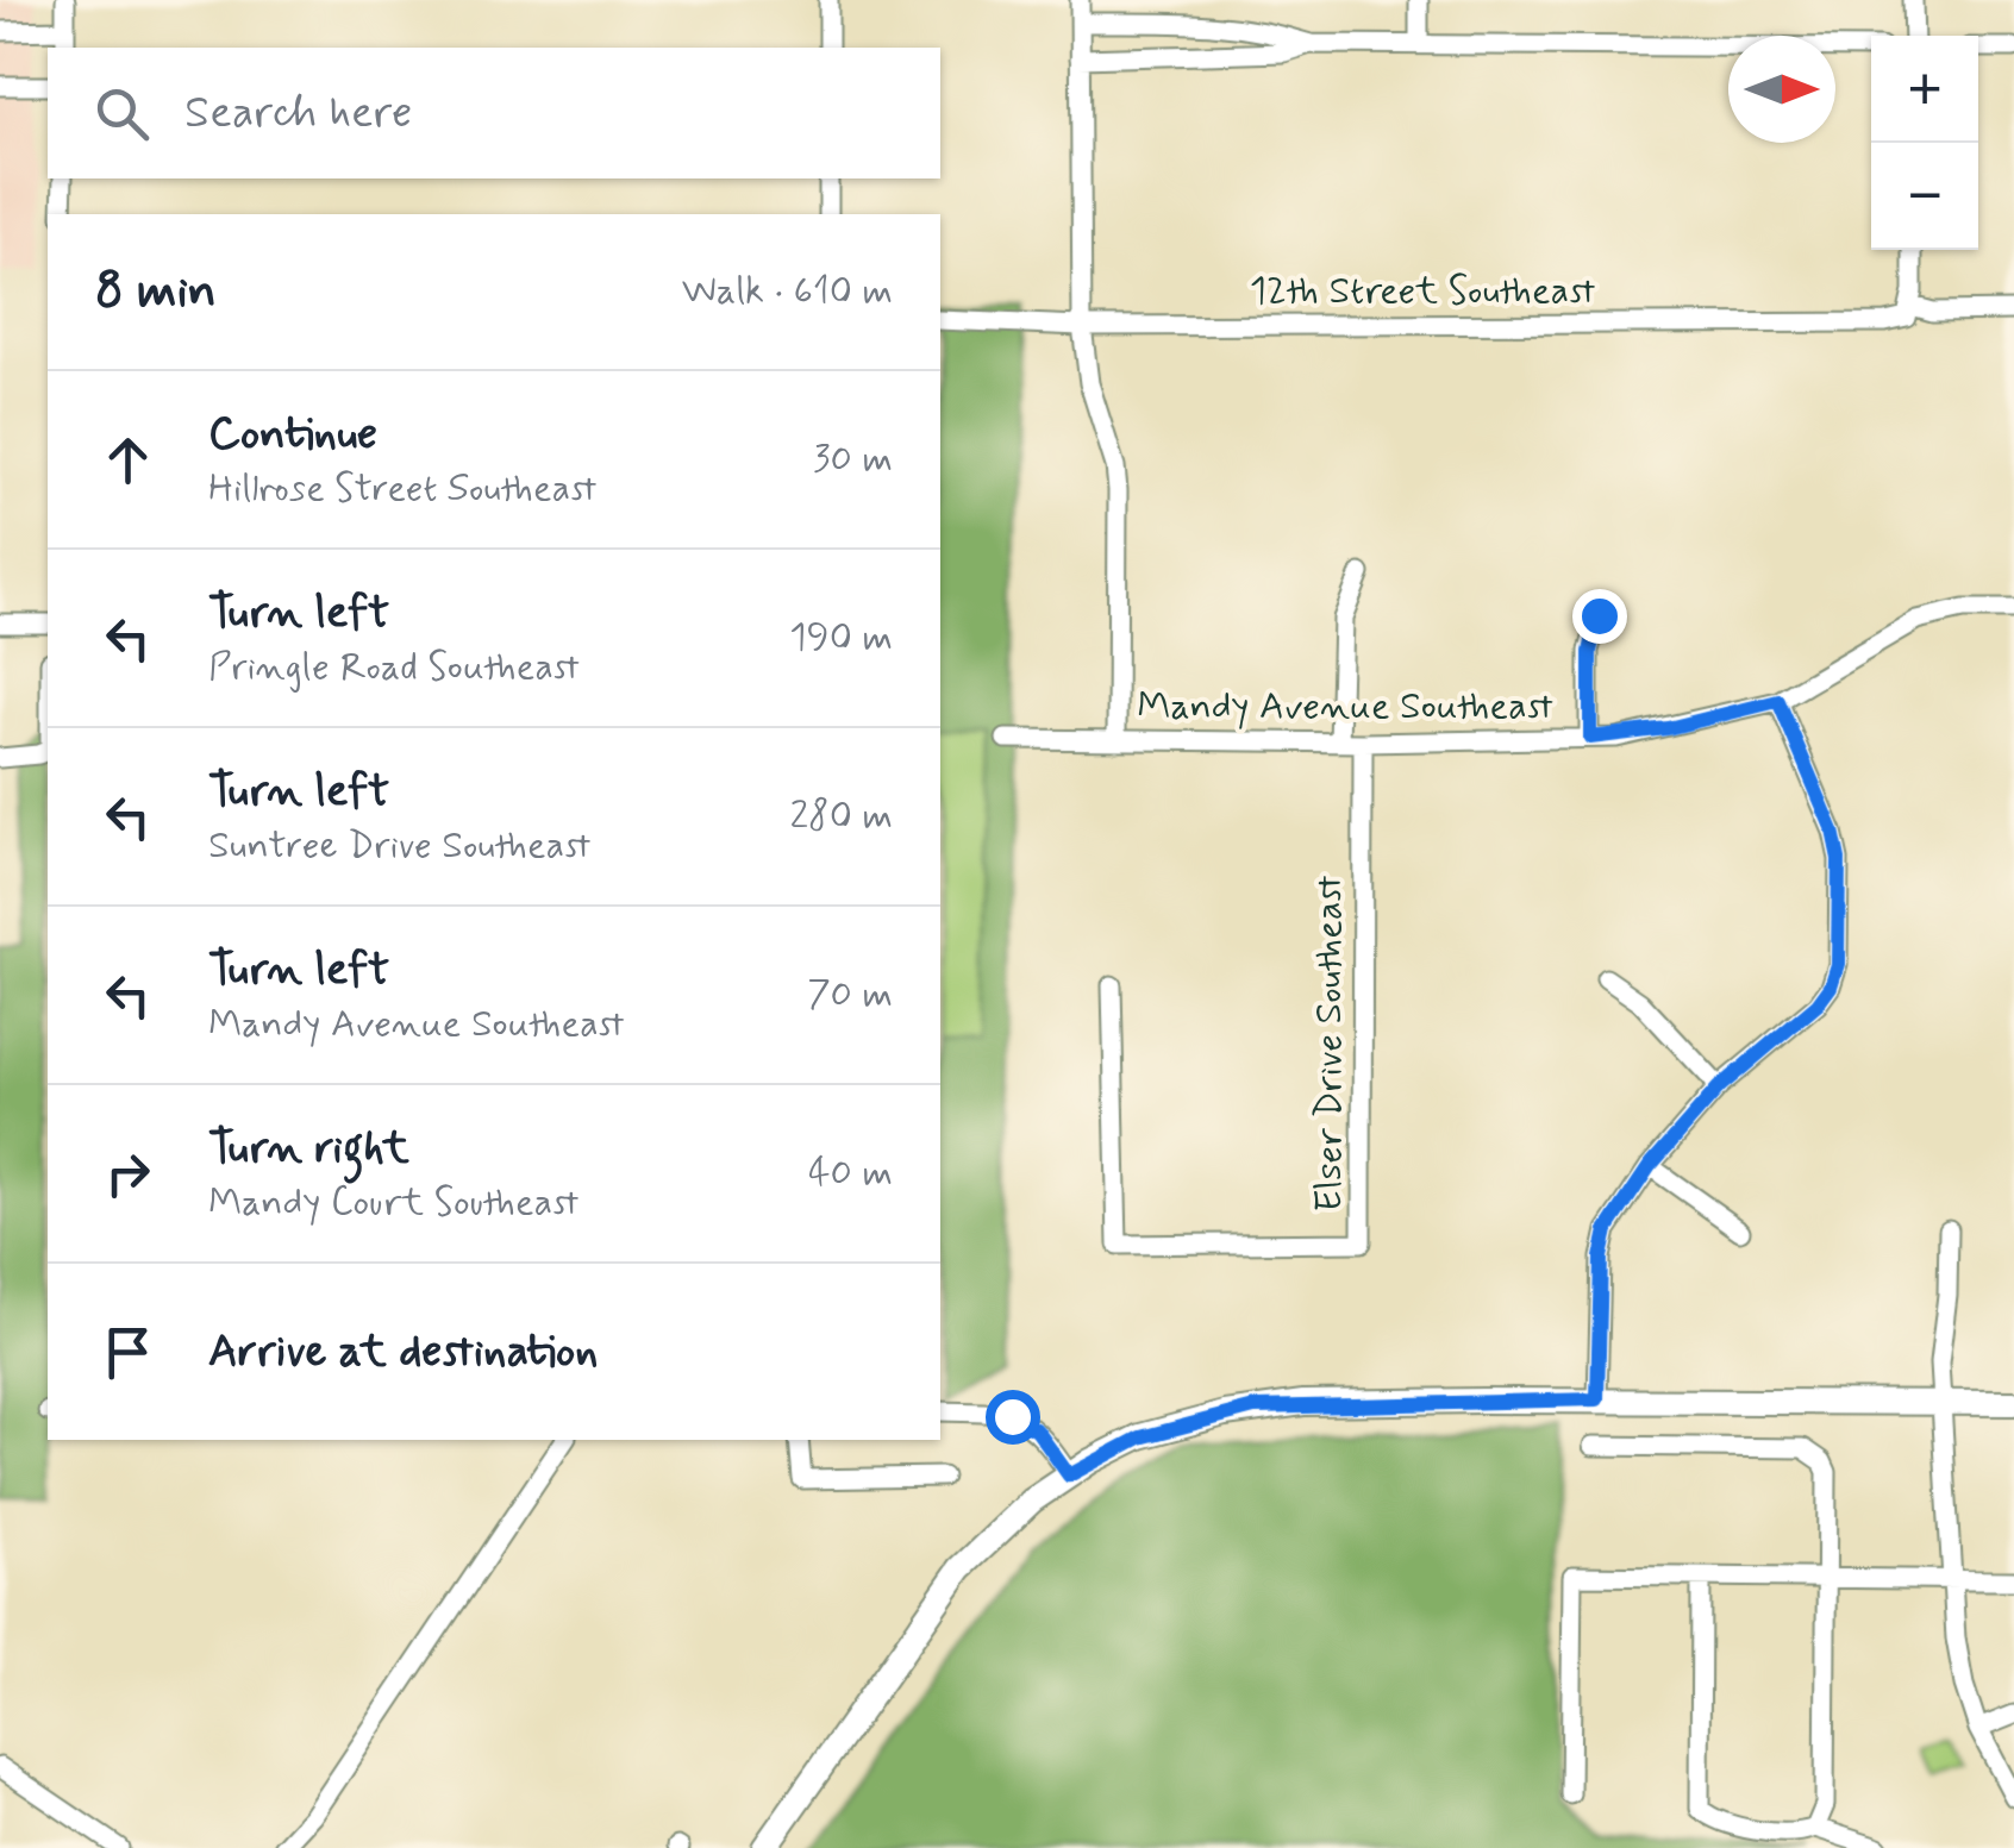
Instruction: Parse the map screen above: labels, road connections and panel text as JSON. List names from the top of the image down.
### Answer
{
  "streets": {
    "street": ["12th Street Southeast", "Mandy Avenue Southeast", "Elser Drive Southeast"]
  },
  "crossings": [
    ["Mandy Avenue Southeast", "Elser Drive Southeast"]
  ],
  "north": "right",
  "page": {
    "map_buttons": ["+", "−"],
    "search": "Search here",
    "heading": ["8 min", "Walk · 610 m"],
    "list": [
      ["Continue", "Hillrose Street Southeast", "30 m"],
      ["Turn left", "Pringle Road Southeast", "190 m"],
      ["Turn left", "Suntree Drive Southeast", "280 m"],
      ["Turn left", "Mandy Avenue Southeast", "70 m"],
      ["Turn right", "Mandy Court Southeast", "40 m"],
      "Arrive at destination"
    ]
  }
}
